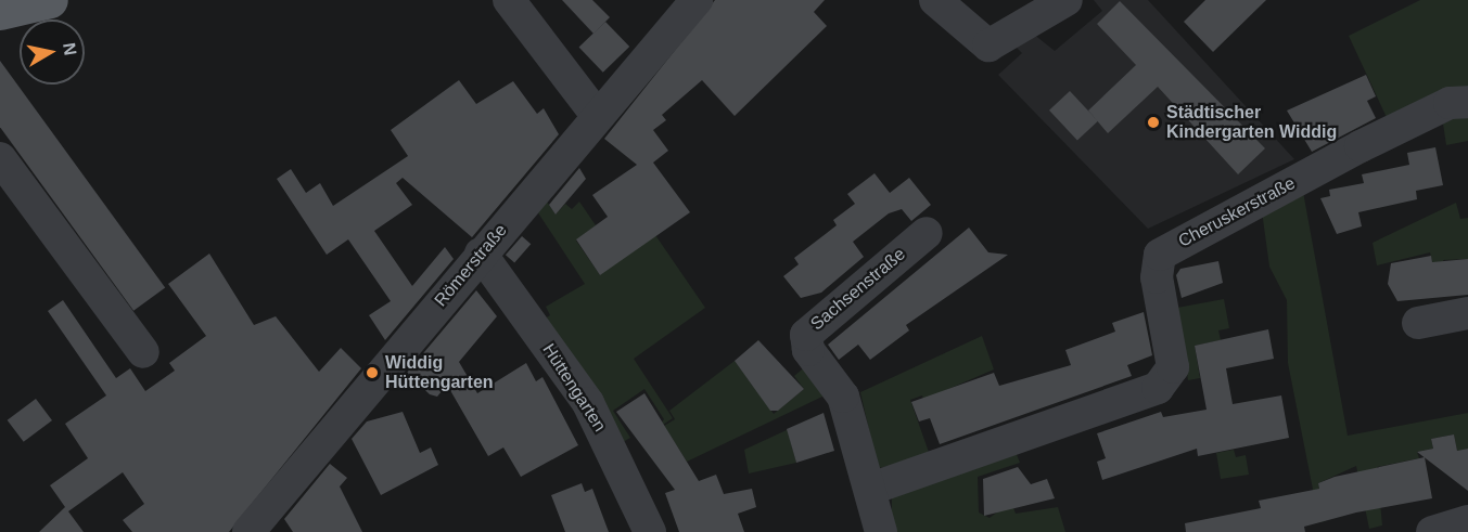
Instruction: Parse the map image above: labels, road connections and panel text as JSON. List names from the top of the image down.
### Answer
{
  "streets": {
    "street": [
      "Cheruskerstraße",
      "Römerstraße",
      "Sachsenstraße",
      "Hüttengarten"
    ]
  },
  "crossings": [
    ["Cheruskerstraße", "Sachsenstraße"],
    ["Römerstraße", "Hüttengarten"]
  ],
  "places": ["Städtischer Kindergarten Widdig", "Widdig Hüttengarten"],
  "north": "right"
}
